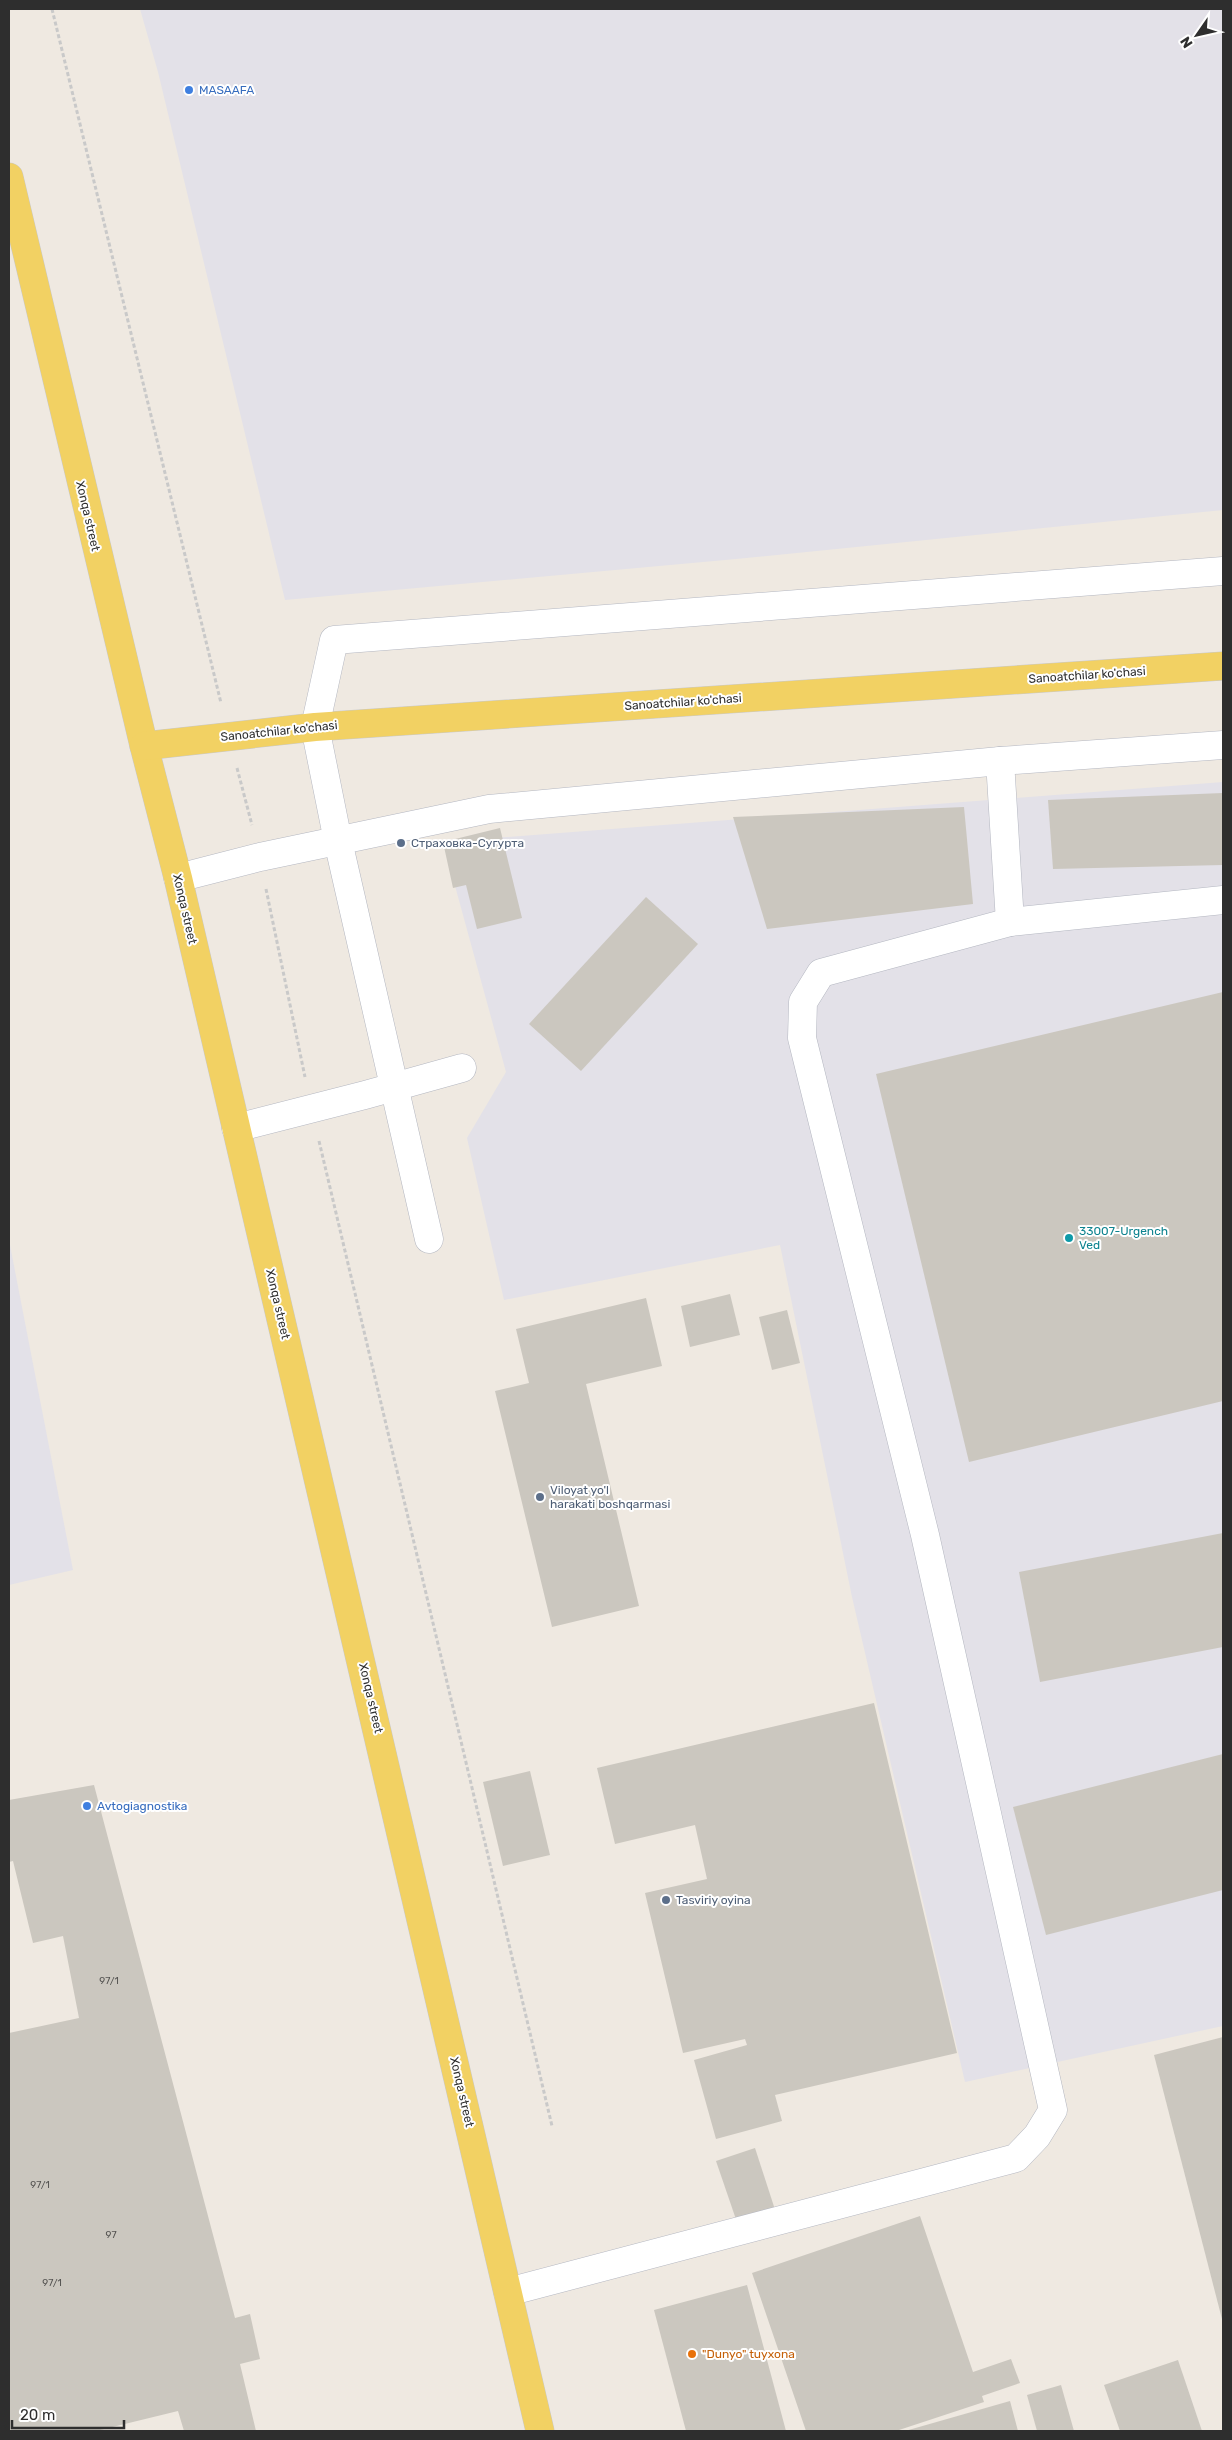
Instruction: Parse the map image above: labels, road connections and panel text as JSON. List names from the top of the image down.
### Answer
{
  "streets": {
    "main road": ["Xonqa street", "Sanoatchilar ko'chasi"]
  },
  "crossings": [
    ["Xonqa street", "Sanoatchilar ko'chasi"]
  ],
  "places": [
    "MASAAFA",
    "Страховка-Сугурта",
    "33007-Urgench Ved",
    "Viloyat yo'l harakati boshqarmasi",
    "Avtogiagnostika",
    "Tasviriy oyina",
    "\"Dunyo\" tuyxona"
  ],
  "house_numbers": [
    "97/1",
    "97/1",
    "97",
    "97/1"
  ],
  "scale_bar": "20 m",
  "north": "bottom left"
}
